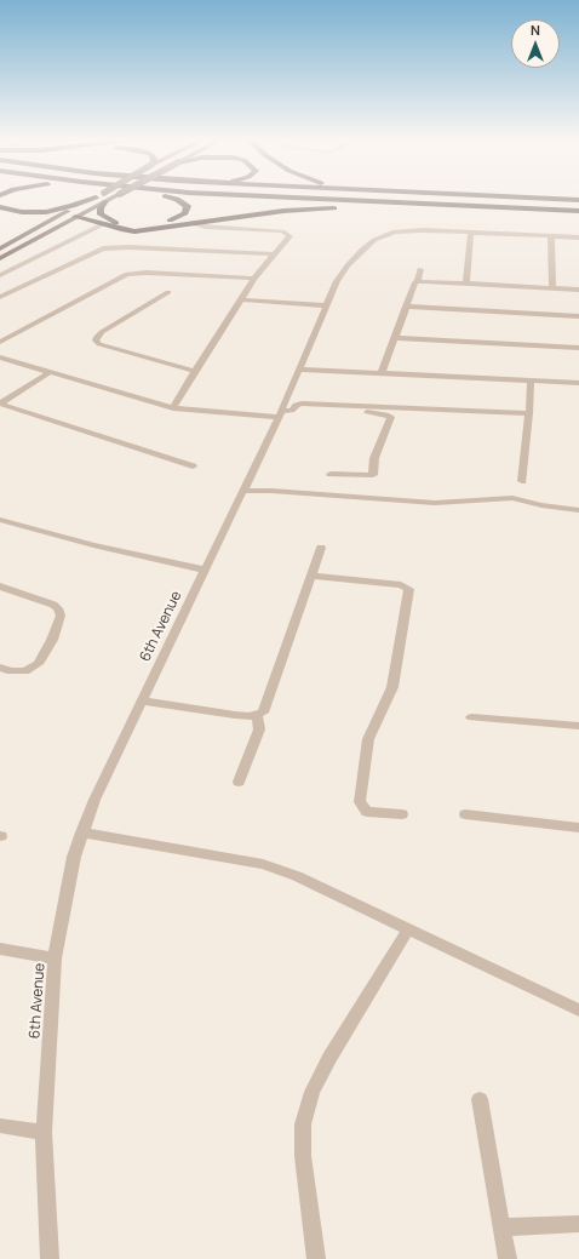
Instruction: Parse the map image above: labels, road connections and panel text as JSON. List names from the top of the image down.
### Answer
{
  "streets": {
    "street": ["6th Avenue"]
  },
  "north": "top"
}
